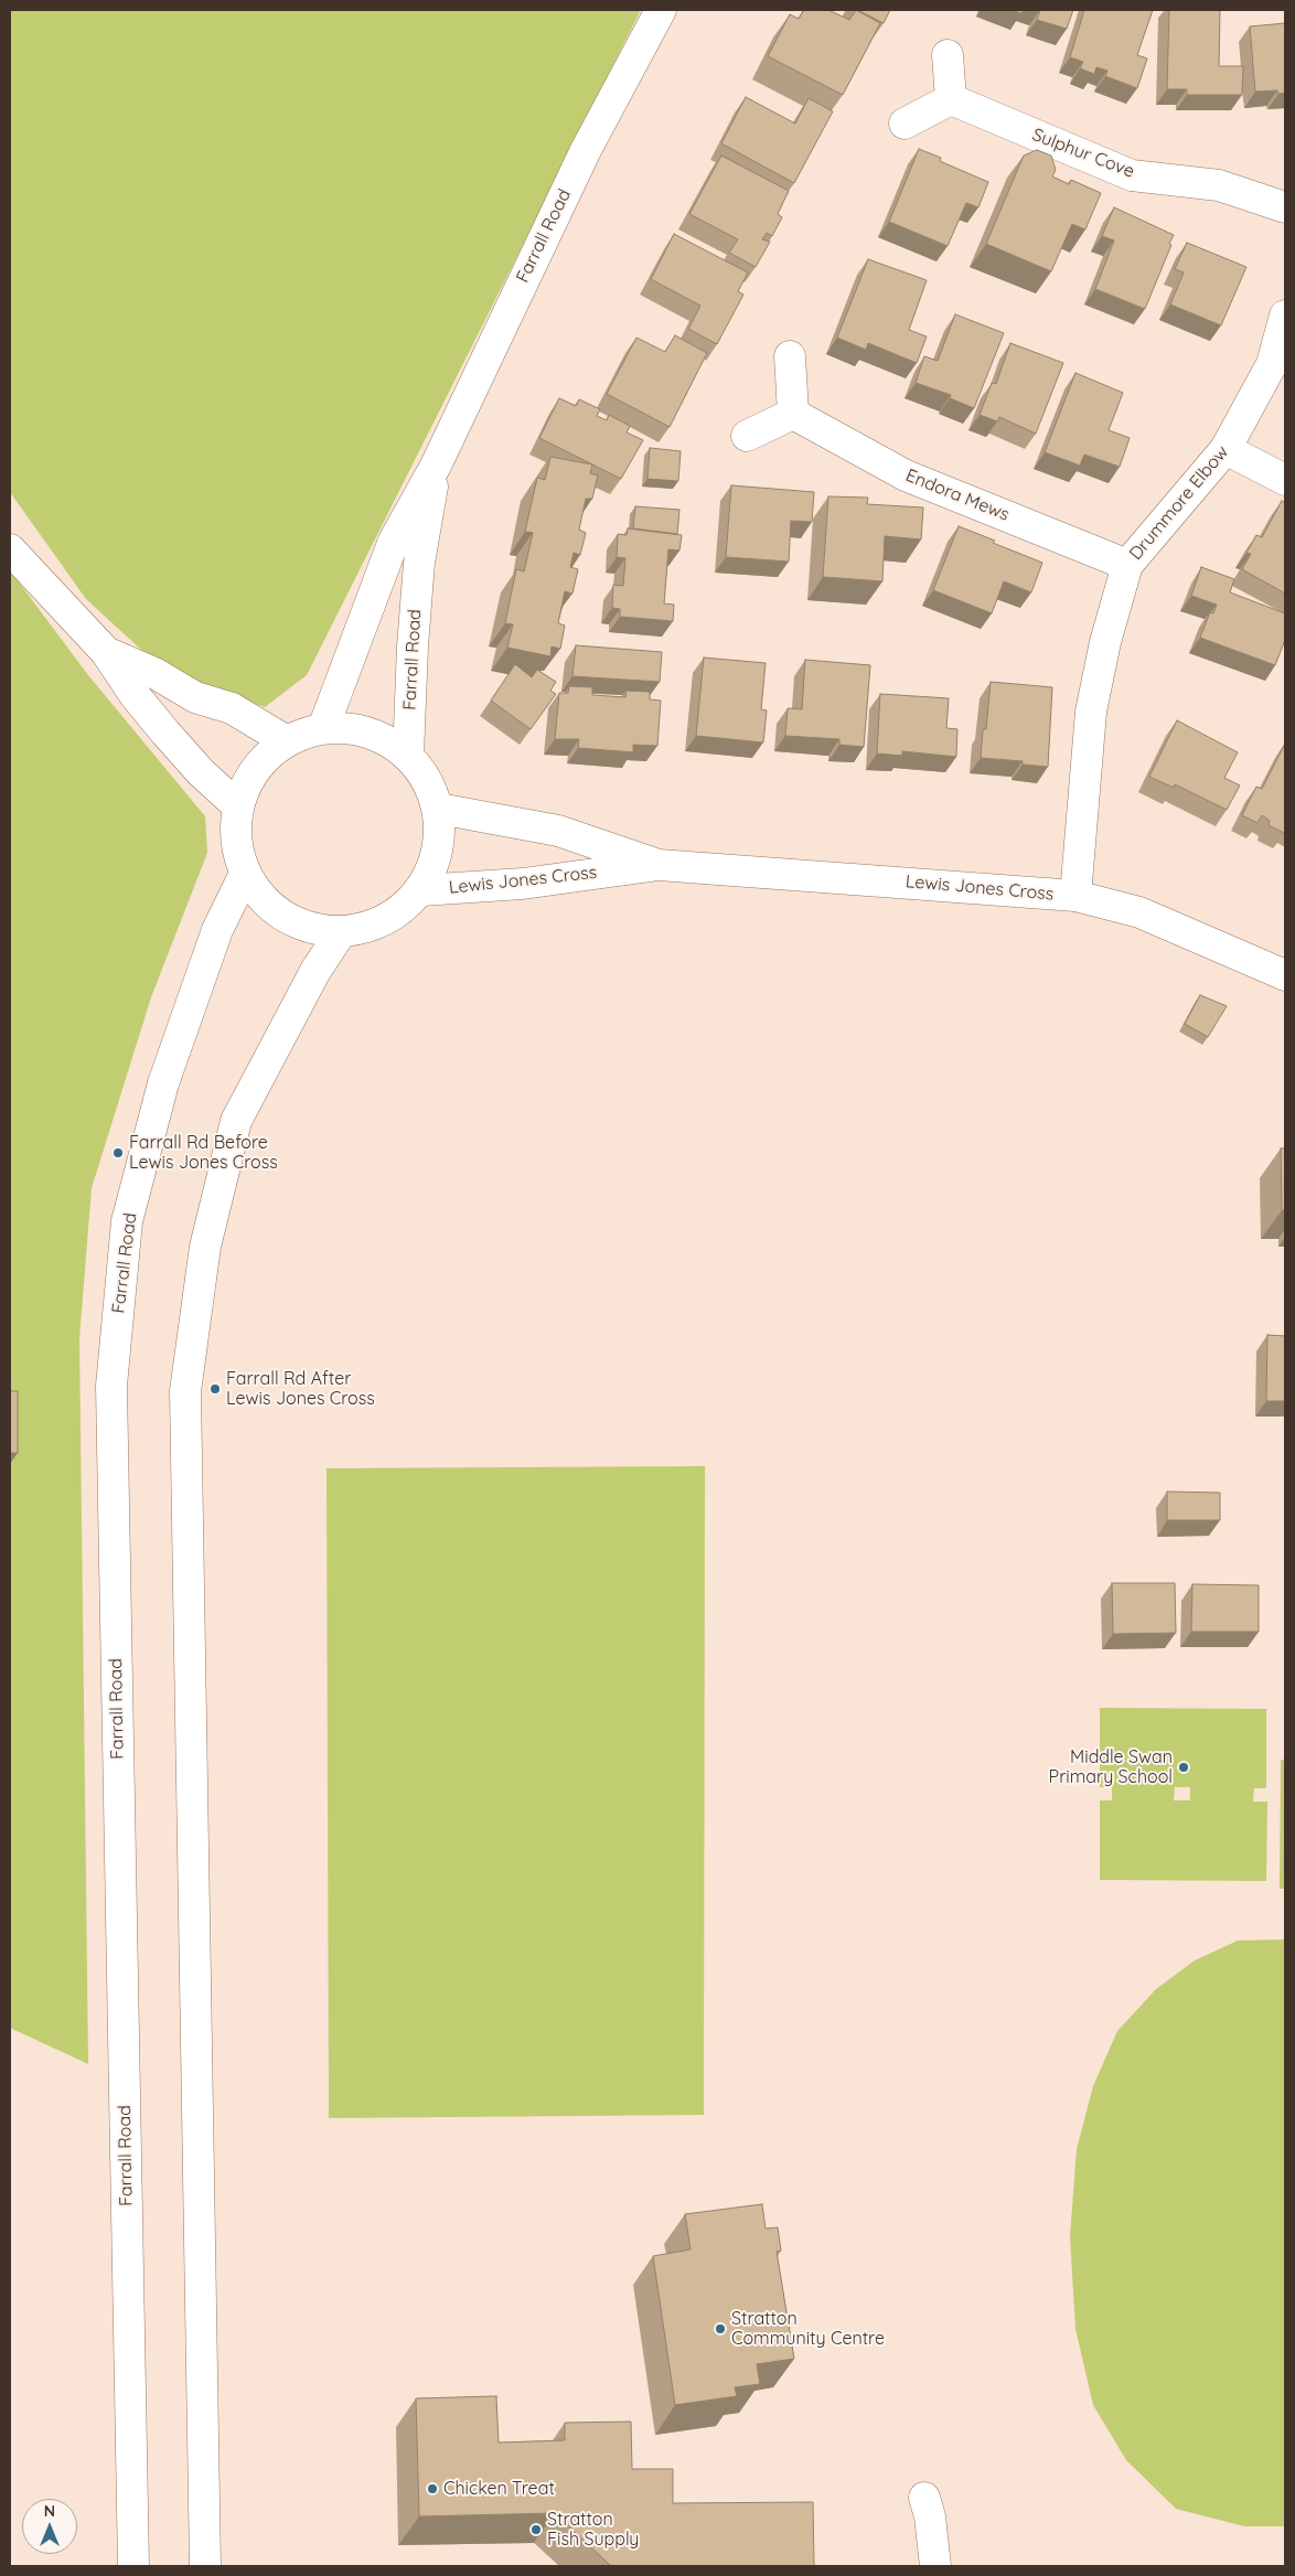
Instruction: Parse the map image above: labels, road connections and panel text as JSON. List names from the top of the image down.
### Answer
{
  "streets": {
    "main road": [
      "Sulphur Cove",
      "Farrall Road",
      "Endora Mews",
      "Drummore Elbow",
      "Lewis Jones Cross"
    ]
  },
  "crossings": [
    ["Endora Mews", "Drummore Elbow"],
    ["Drummore Elbow", "Lewis Jones Cross"]
  ],
  "places": [
    "Farrall Rd Before Lewis Jones Cross",
    "Farrall Rd After Lewis Jones Cross",
    "Middle Swan Primary School",
    "Stratton Community Centre",
    "Chicken Treat",
    "Stratton Fish Supply"
  ],
  "north": "top"
}
